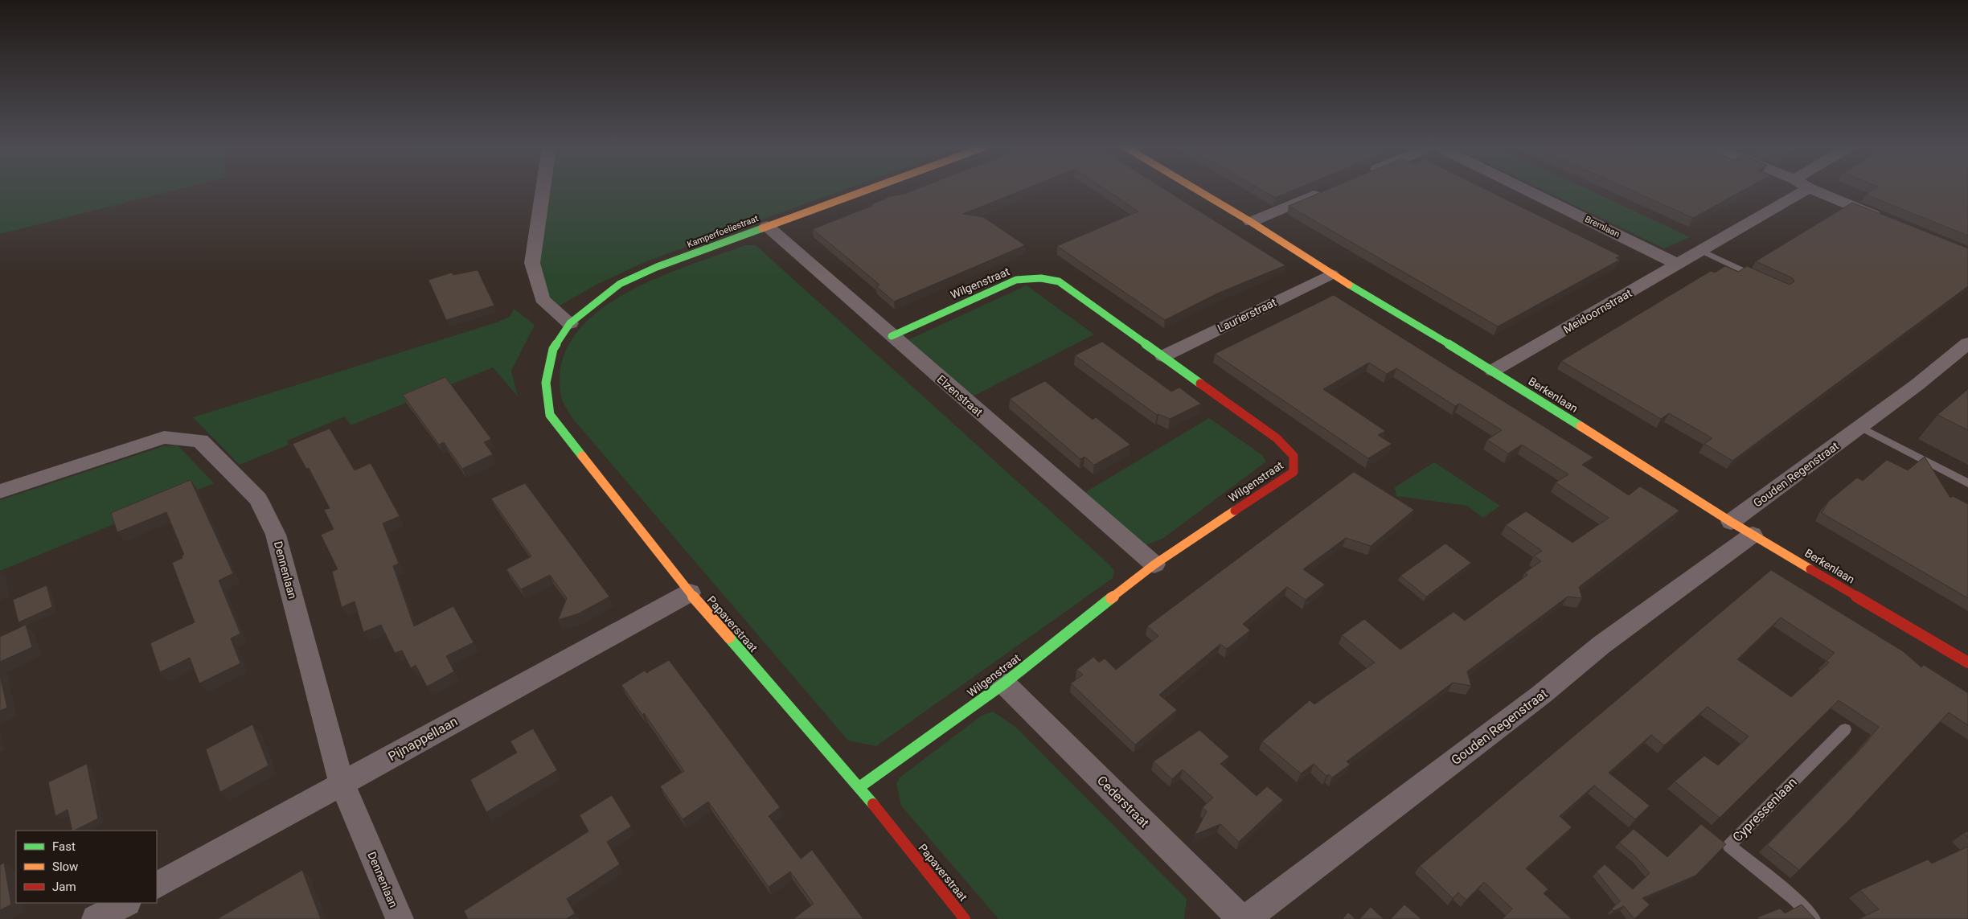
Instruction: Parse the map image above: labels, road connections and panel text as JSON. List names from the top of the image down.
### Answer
{
  "streets": {
    "street": [
      "Bremlaan",
      "Kamperfoeliestraat",
      "Wilgenstraat",
      "Meidoornstraat",
      "Laurierstraat",
      "Berkenlaan",
      "Elzenstraat",
      "Gouden Regenstraat",
      "Dennenlaan",
      "Papaverstraat",
      "Pijnappellaan",
      "Cederstraat"
    ],
    "lane": ["Cypressenlaan"]
  },
  "crossings": [
    ["Bremlaan", "Meidoornstraat"],
    ["Kamperfoeliestraat", "Elzenstraat"],
    ["Kamperfoeliestraat", "Papaverstraat"],
    ["Wilgenstraat", "Laurierstraat"],
    ["Wilgenstraat", "Elzenstraat"],
    ["Wilgenstraat", "Papaverstraat"],
    ["Wilgenstraat", "Cederstraat"],
    ["Meidoornstraat", "Berkenlaan"],
    ["Laurierstraat", "Berkenlaan"],
    ["Berkenlaan", "Gouden Regenstraat"],
    ["Dennenlaan", "Pijnappellaan"],
    ["Papaverstraat", "Pijnappellaan"]
  ],
  "legend": ["Fast", "Slow", "Jam"]
}
